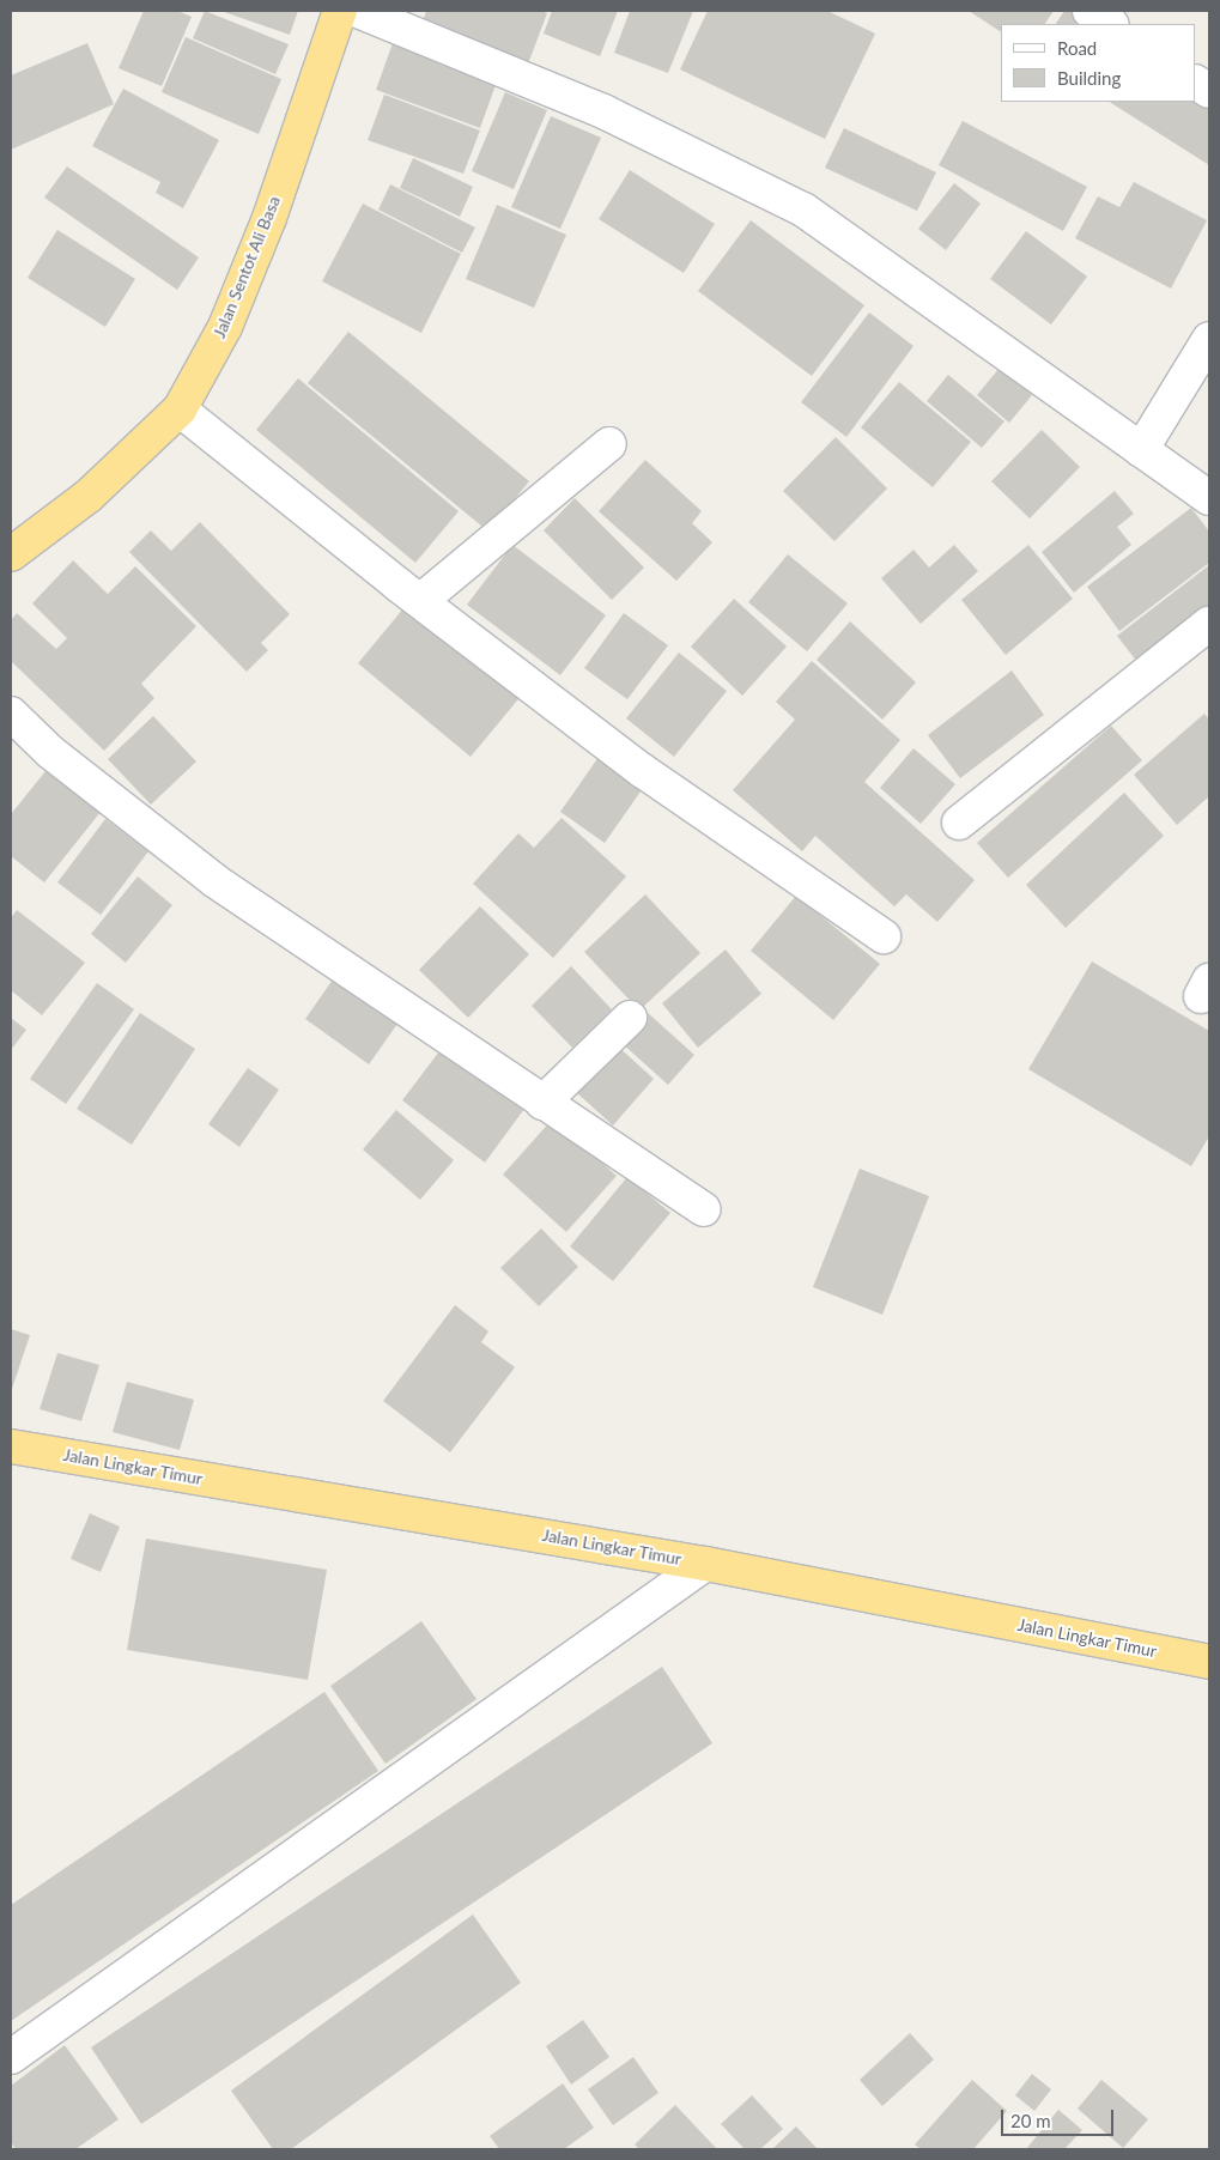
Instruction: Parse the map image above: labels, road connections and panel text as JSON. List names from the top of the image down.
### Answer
{
  "streets": {
    "highway": ["Jalan Sentot Ali Basa", "Jalan Lingkar Timur"]
  },
  "legend": ["Road", "Building"],
  "scale_bar": "20 m"
}
